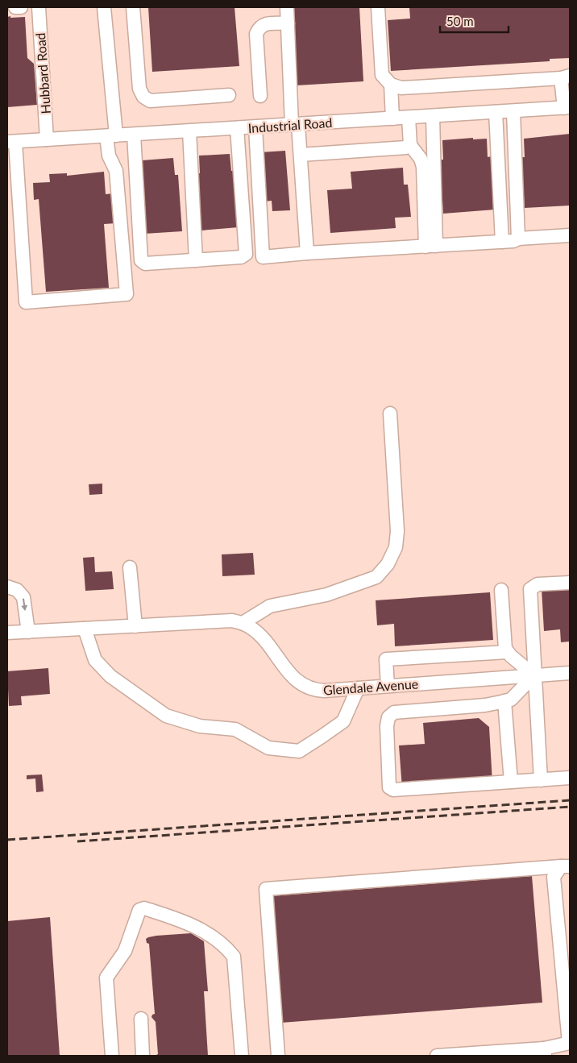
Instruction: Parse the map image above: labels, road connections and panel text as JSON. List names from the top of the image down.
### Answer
{
  "streets": {
    "street": ["Hubbard Road", "Industrial Road", "Glendale Avenue"]
  },
  "crossings": [
    ["Hubbard Road", "Industrial Road"]
  ],
  "scale_bar": "50 m"
}
